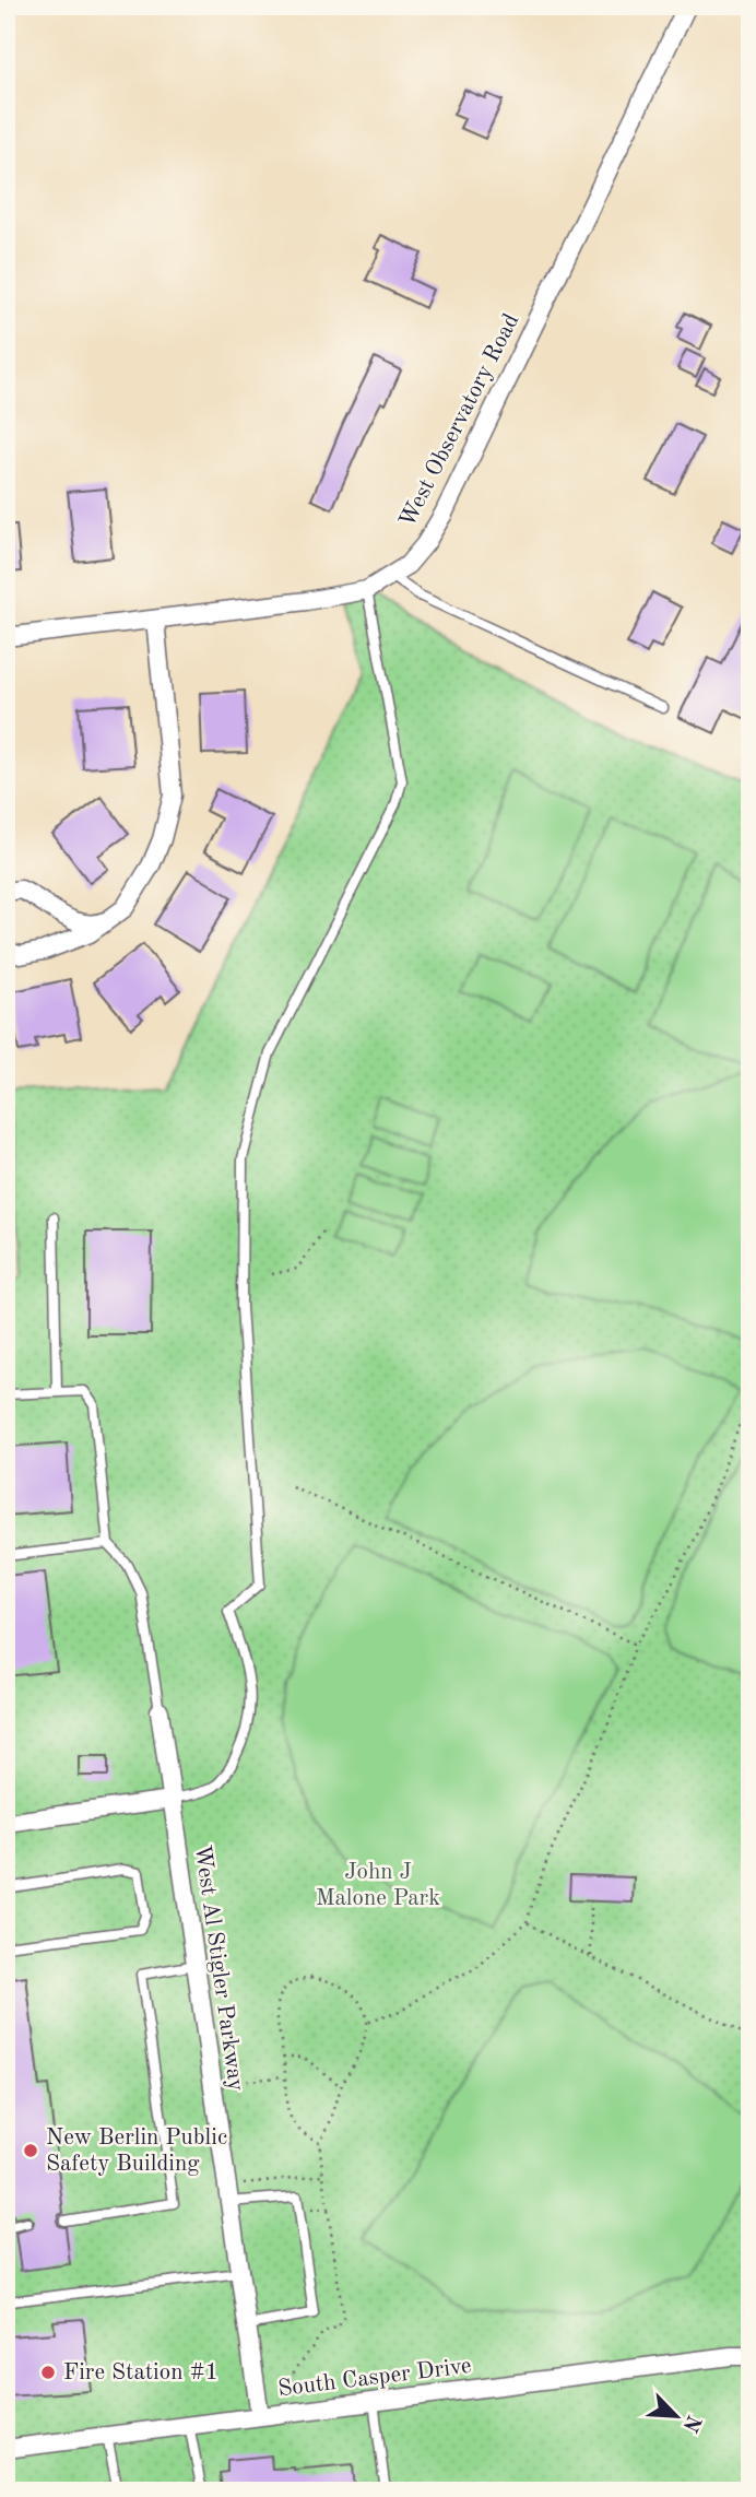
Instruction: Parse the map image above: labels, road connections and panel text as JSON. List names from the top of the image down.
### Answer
{
  "streets": {
    "street": ["West Observatory Road", "West Al Stigler Parkway", "South Casper Drive"]
  },
  "crossings": [
    ["West Al Stigler Parkway", "South Casper Drive"]
  ],
  "parks": ["John J Malone Park"],
  "places": ["New Berlin Public Safety Building", "Fire Station #1"],
  "north": "bottom right"
}
